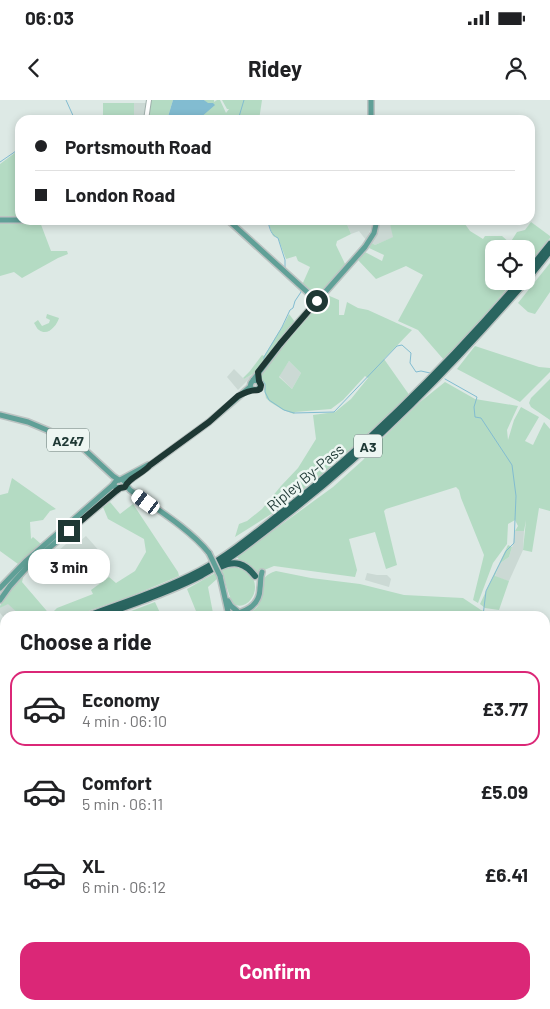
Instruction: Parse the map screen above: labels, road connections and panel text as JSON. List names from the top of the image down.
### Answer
{
  "streets": {
    "highway": ["A3", "Ripley By-Pass"],
    "main road": ["A247"]
  },
  "page": {
    "status": "06:03",
    "header": "Ridey",
    "banner": ["Portsmouth Road", "London Road"],
    "bubble": "3 min",
    "heading": "Choose a ride",
    "list": [
      {
        "name": "Economy",
        "note": "4 min · 06:10",
        "value": "£3.77"
      },
      {
        "name": "Comfort",
        "note": "5 min · 06:11",
        "value": "£5.09"
      },
      {
        "name": "XL",
        "note": "6 min · 06:12",
        "value": "£6.41"
      }
    ],
    "buttons": "Confirm"
  }
}
